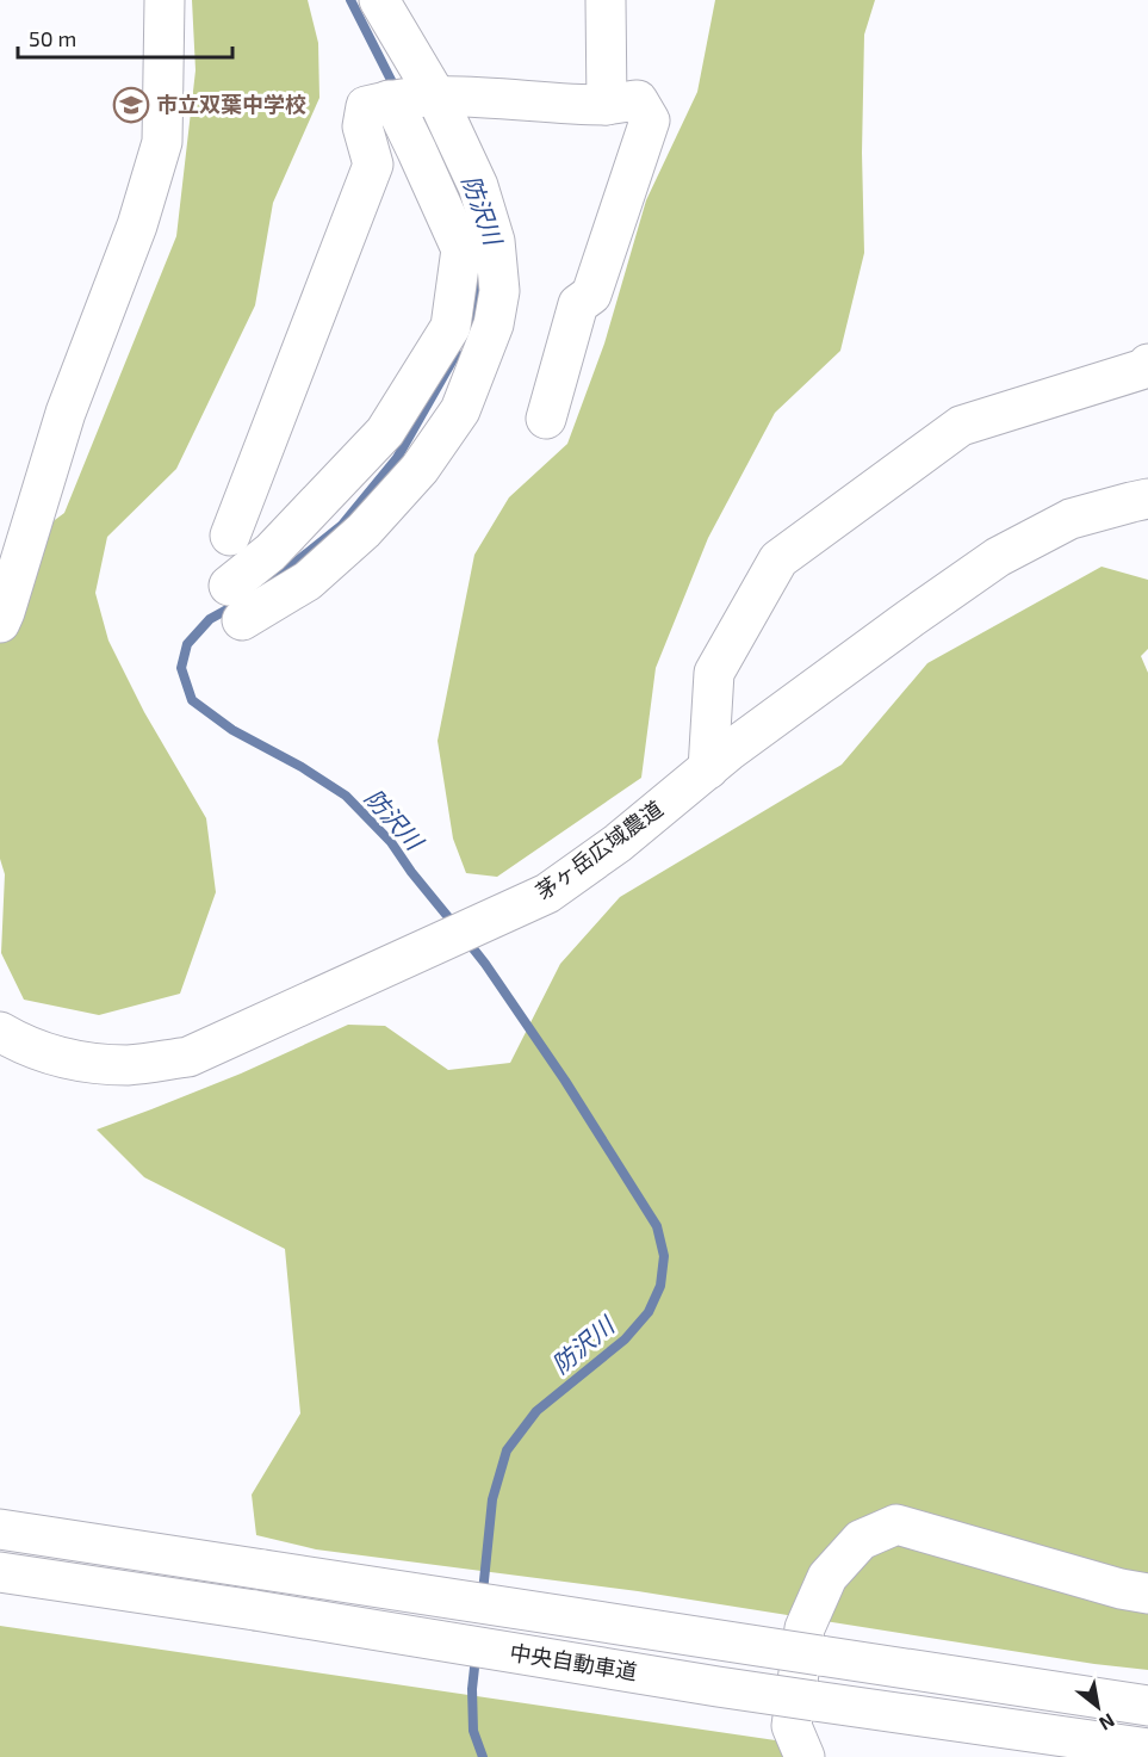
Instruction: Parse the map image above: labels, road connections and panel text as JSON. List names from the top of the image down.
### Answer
{
  "streets": {
    "main road": ["茅ヶ岳広域農道", "中央自動車道"]
  },
  "water": ["防沢川"],
  "places": {
    "school or university": ["市立双葉中学校"]
  },
  "scale_bar": "50 m",
  "north": "bottom right"
}
